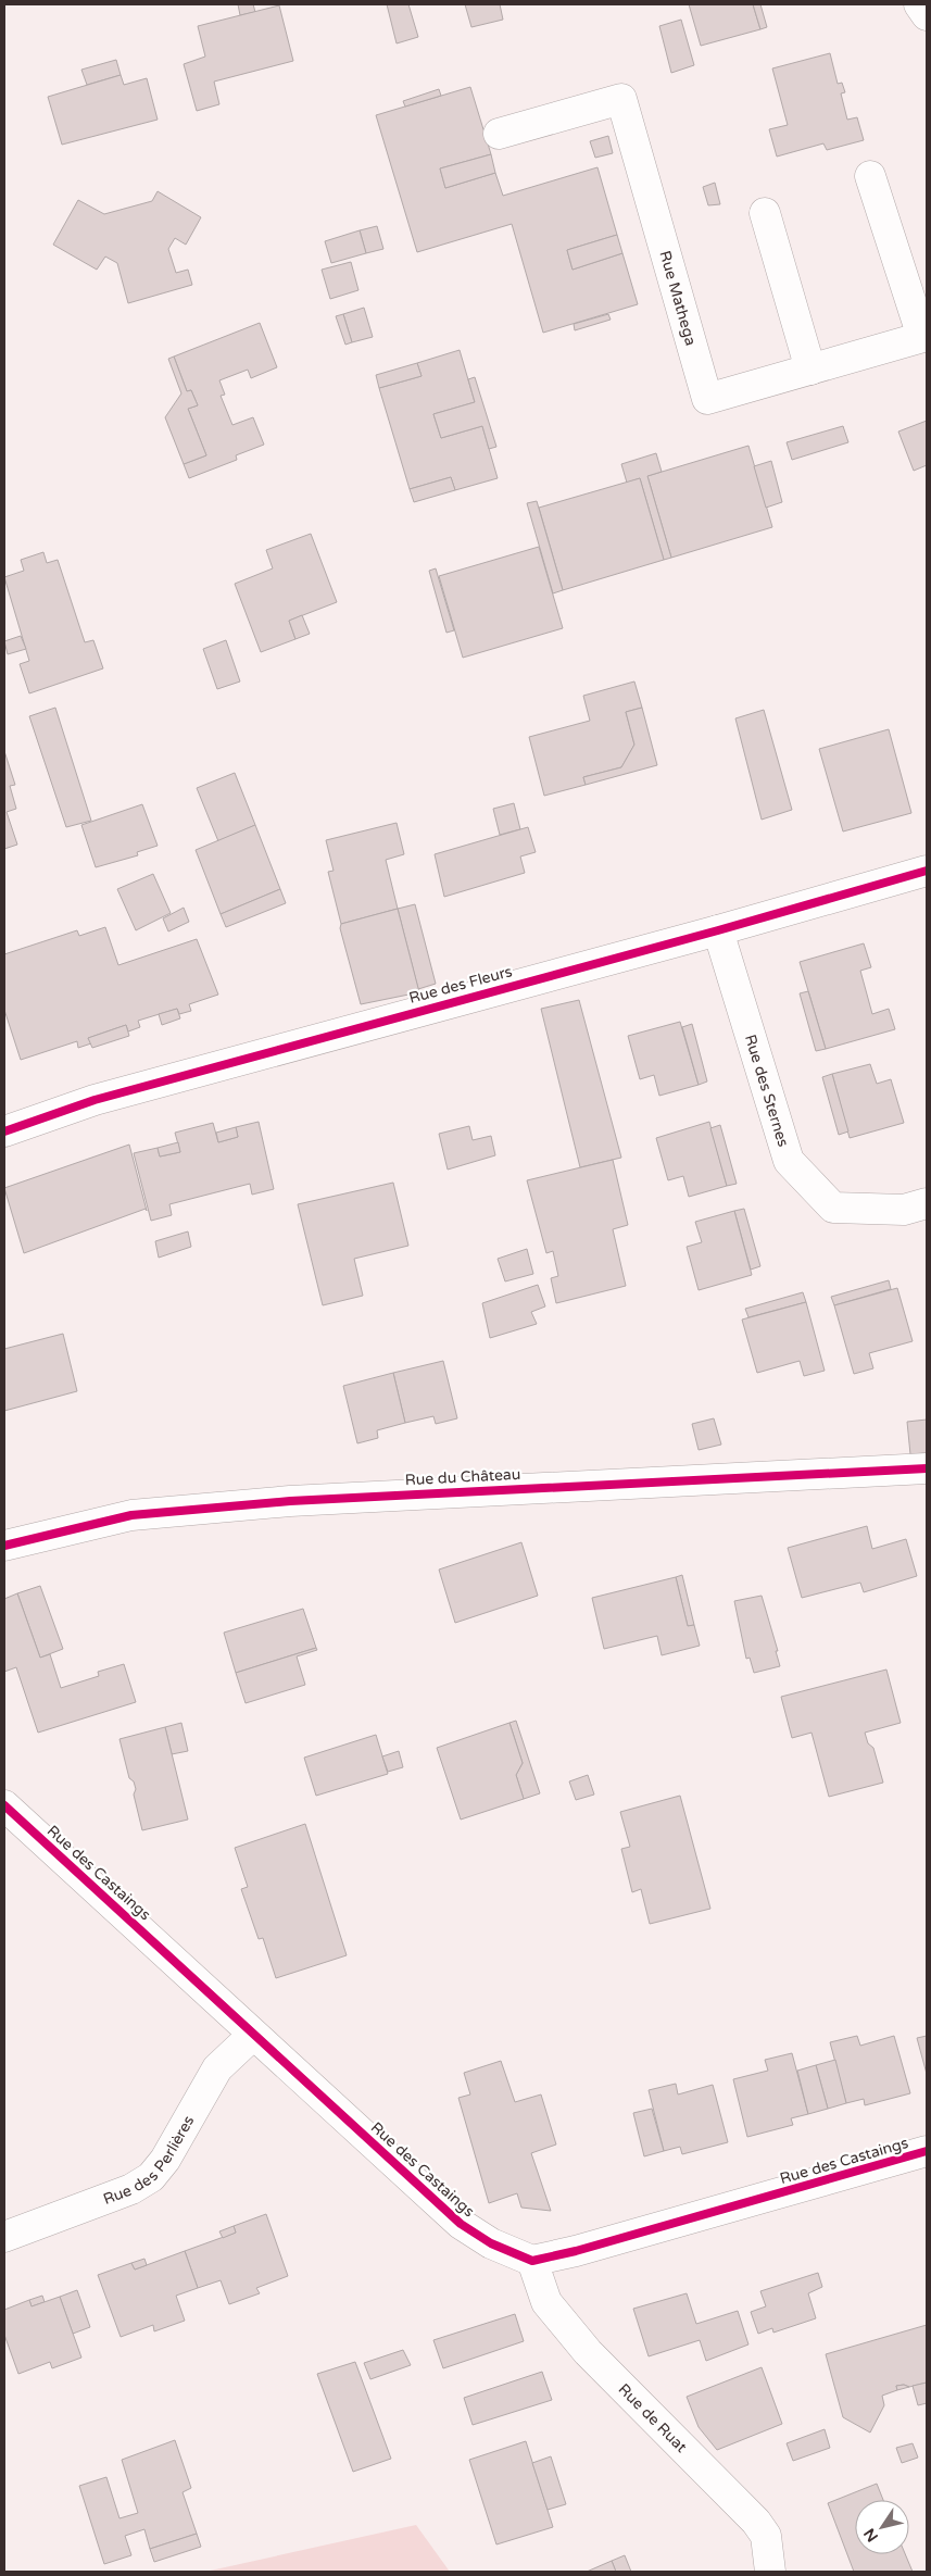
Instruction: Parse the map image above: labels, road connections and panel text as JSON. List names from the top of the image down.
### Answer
{
  "streets": {
    "street": [
      "Rue Mathega",
      "Rue des Fleurs",
      "Rue des Sternes",
      "Rue du Château",
      "Rue des Castaings",
      "Rue des Perlières",
      "Rue de Ruat"
    ]
  },
  "crossings": [
    ["Rue des Fleurs", "Rue des Sternes"],
    ["Rue des Castaings", "Rue des Perlières"],
    ["Rue des Castaings", "Rue de Ruat"]
  ],
  "north": "bottom left"
}
